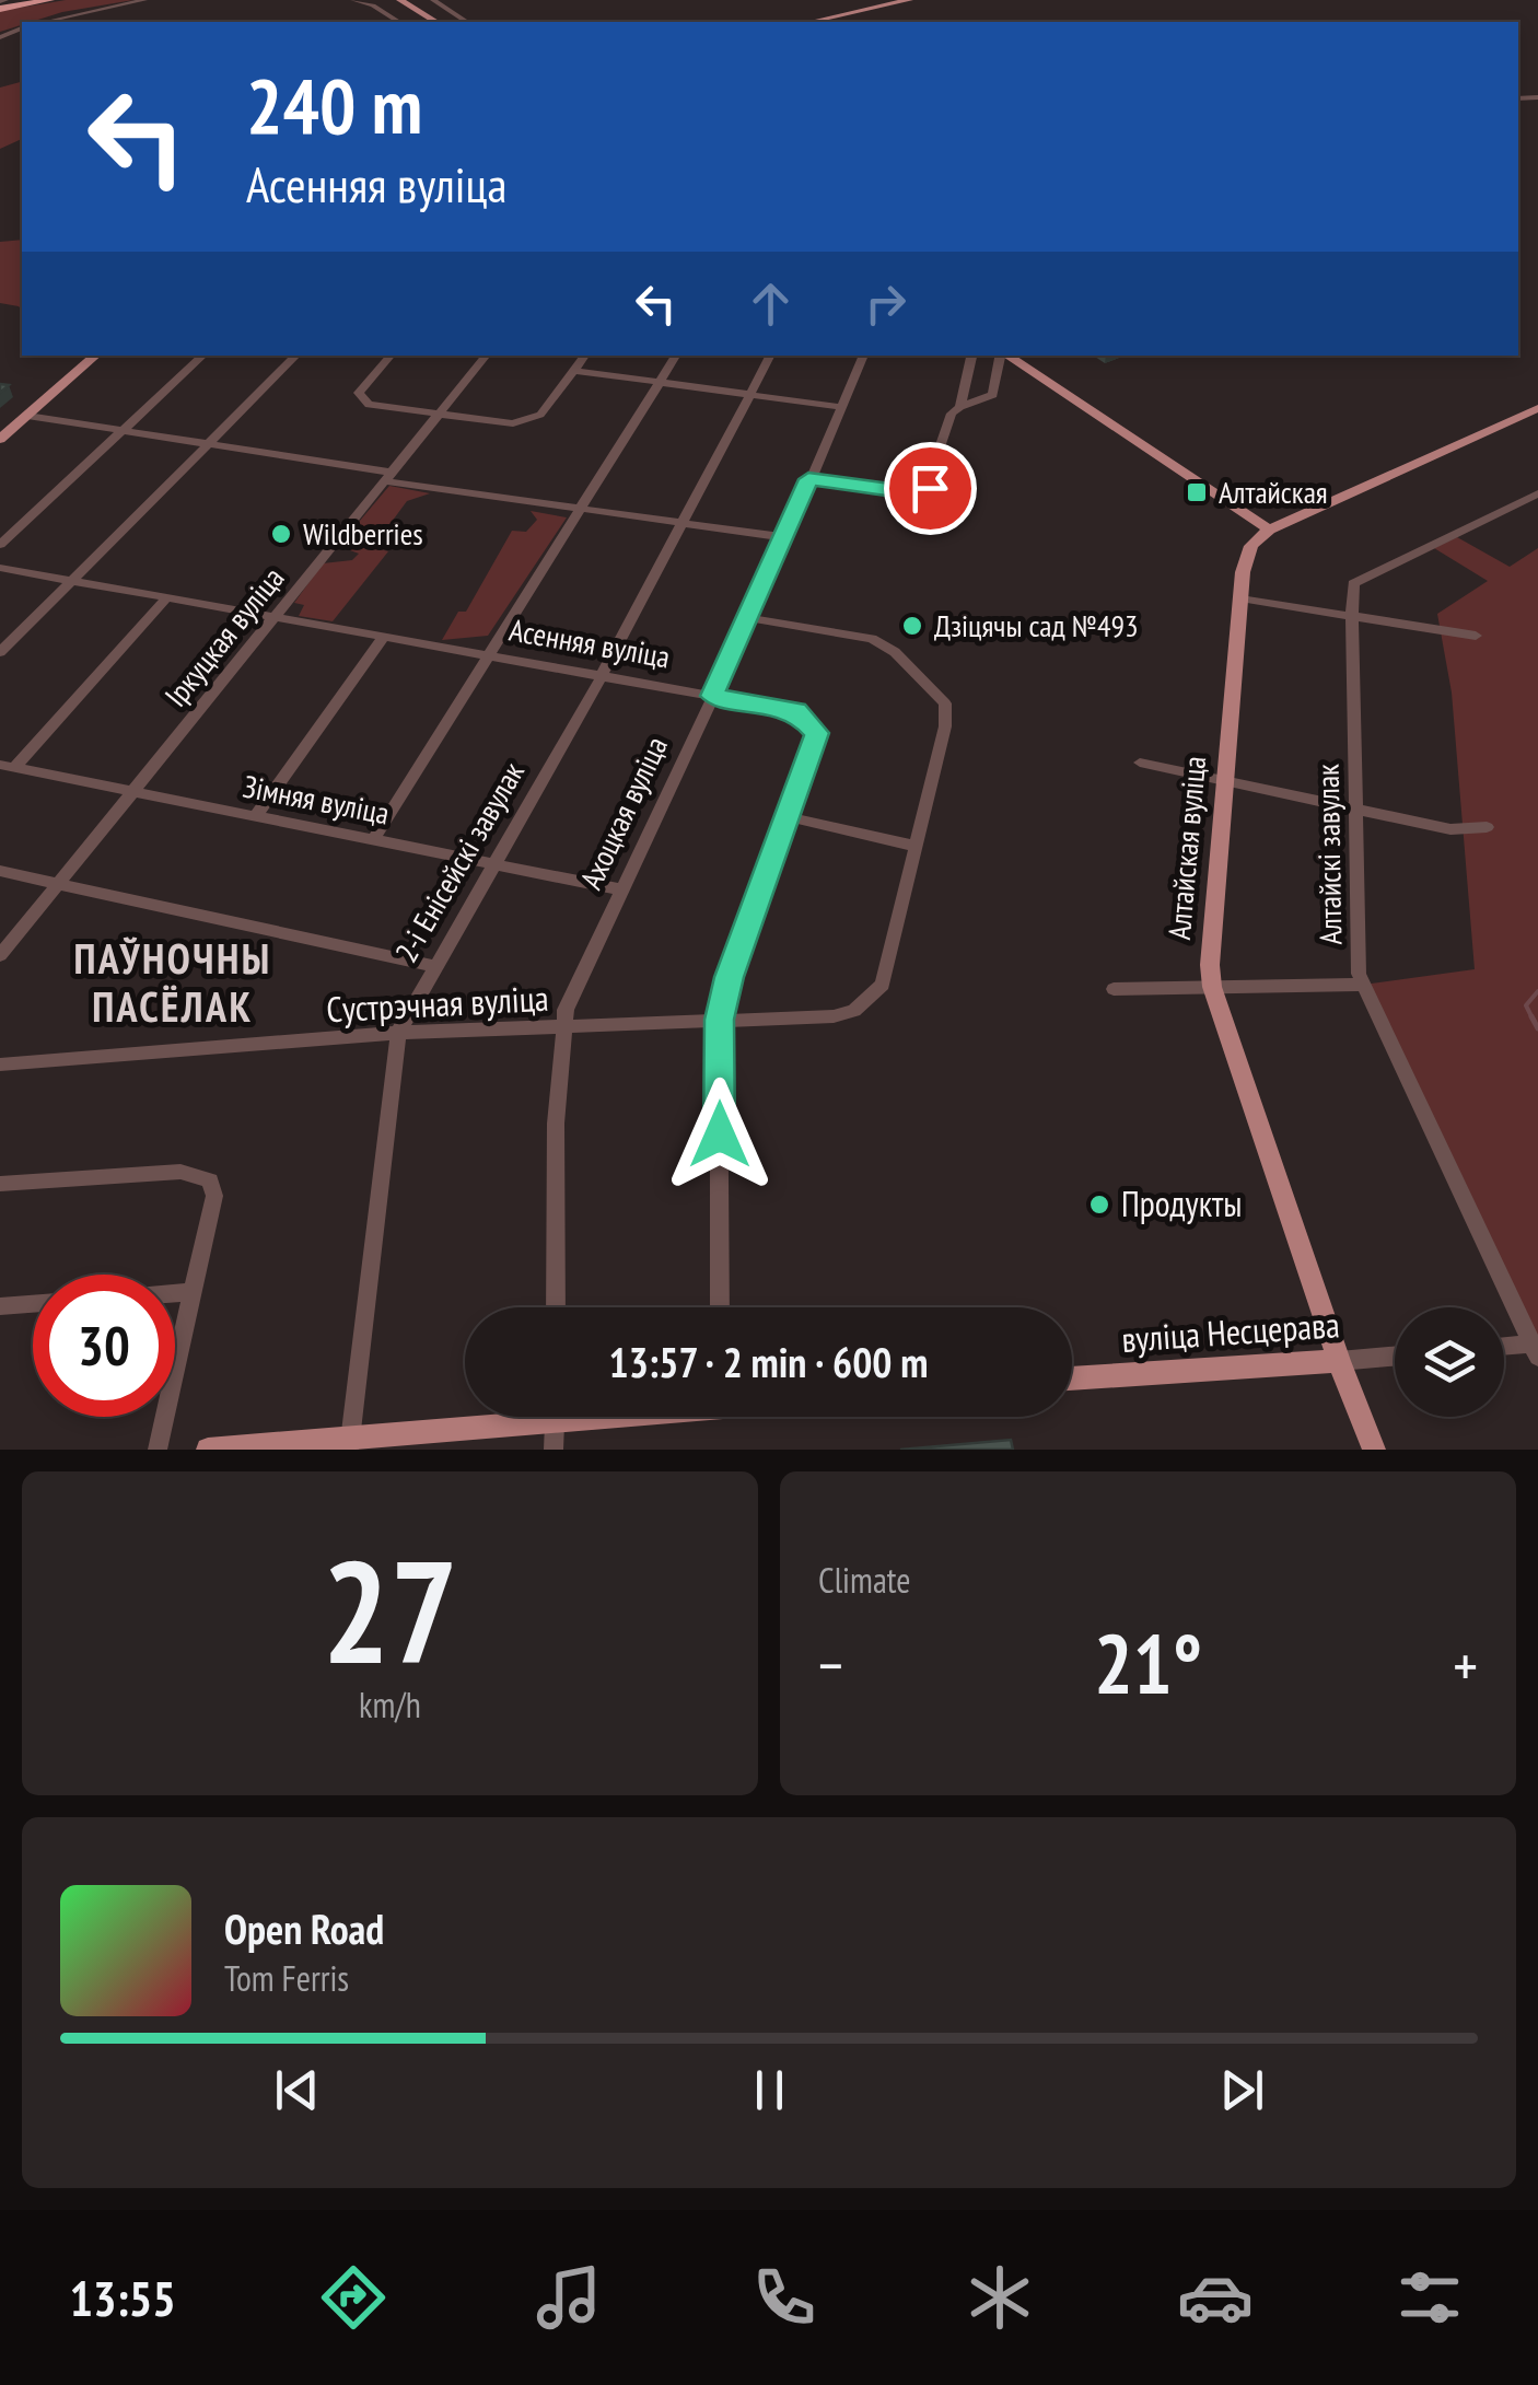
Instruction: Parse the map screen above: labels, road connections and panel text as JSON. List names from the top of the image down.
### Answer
{
  "streets": {
    "main road": ["Алтайская вуліца", "вуліца Несцерава"],
    "street": [
      "Іркуцкая вуліца",
      "Асенняя вуліца",
      "Зімняя вуліца",
      "Ахоцкая вуліца",
      "Алтайскі завулак",
      "2-і Енісейскі завулак",
      "Сустрэчная вуліца"
    ]
  },
  "crossings": [
    ["Іркуцкая вуліца", "Асенняя вуліца"],
    ["Іркуцкая вуліца", "Зімняя вуліца"],
    ["Асенняя вуліца", "Ахоцкая вуліца"],
    ["Асенняя вуліца", "2-і Енісейскі завулак"],
    ["Асенняя вуліца", "Сустрэчная вуліца"],
    ["Зімняя вуліца", "Ахоцкая вуліца"],
    ["Зімняя вуліца", "2-і Енісейскі завулак"],
    ["Ахоцкая вуліца", "Сустрэчная вуліца"],
    ["Алтайская вуліца", "вуліца Несцерава"],
    ["2-і Енісейскі завулак", "Сустрэчная вуліца"]
  ],
  "districts": ["ПАЎНОЧНЫ ПАСЁЛАК"],
  "places": {
    "transit": ["Алтайская"],
    "other": ["Wildberries", "Дзіцячы сад №493", "Продукты"]
  },
  "page": {
    "turn": ["240 m", "Асенняя вуліца"],
    "limit": "30",
    "trip": "13:57 · 2 min · 600 m",
    "tile": [
      ["27", "km/h"],
      "Climate"
    ],
    "heat": ["−", "21°", "+"],
    "song": ["Open Road", "Tom Ferris"],
    "tabs": "13:55"
  }
}
